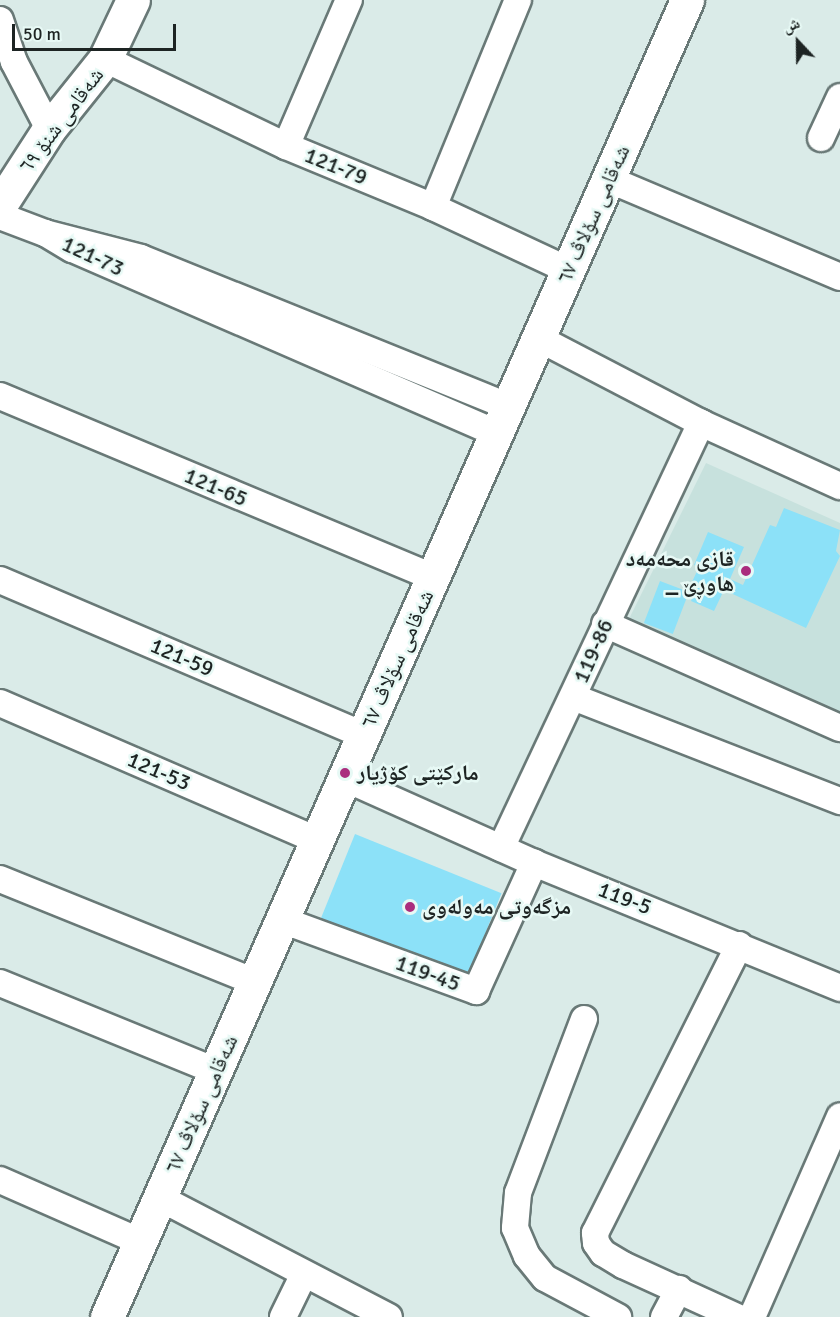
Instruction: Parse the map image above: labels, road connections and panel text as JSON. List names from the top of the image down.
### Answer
{
  "streets": {
    "street": [
      "شەقامی شنۆ ٦٩",
      "121-79",
      "شەقامی سۆلاڤ ٦٧",
      "121-73",
      "121-65",
      "119-86",
      "121-59",
      "121-53",
      "119-5",
      "119-45"
    ]
  },
  "crossings": [
    ["شەقامی شنۆ ٦٩", "121-79"],
    ["121-79", "شەقامی سۆلاڤ ٦٧"],
    ["شەقامی سۆلاڤ ٦٧", "121-73"],
    ["شەقامی سۆلاڤ ٦٧", "121-65"],
    ["شەقامی سۆلاڤ ٦٧", "121-59"],
    ["شەقامی سۆلاڤ ٦٧", "121-53"],
    ["شەقامی سۆلاڤ ٦٧", "119-5"],
    ["شەقامی سۆلاڤ ٦٧", "119-45"],
    ["119-86", "119-5"],
    ["119-5", "119-45"]
  ],
  "places": ["قازی محەمەد _ هاوڕێ", "مارکێتی کۆژیار", "مزگەوتی مەولەوی"],
  "scale_bar": "50 m",
  "north": "top"
}
